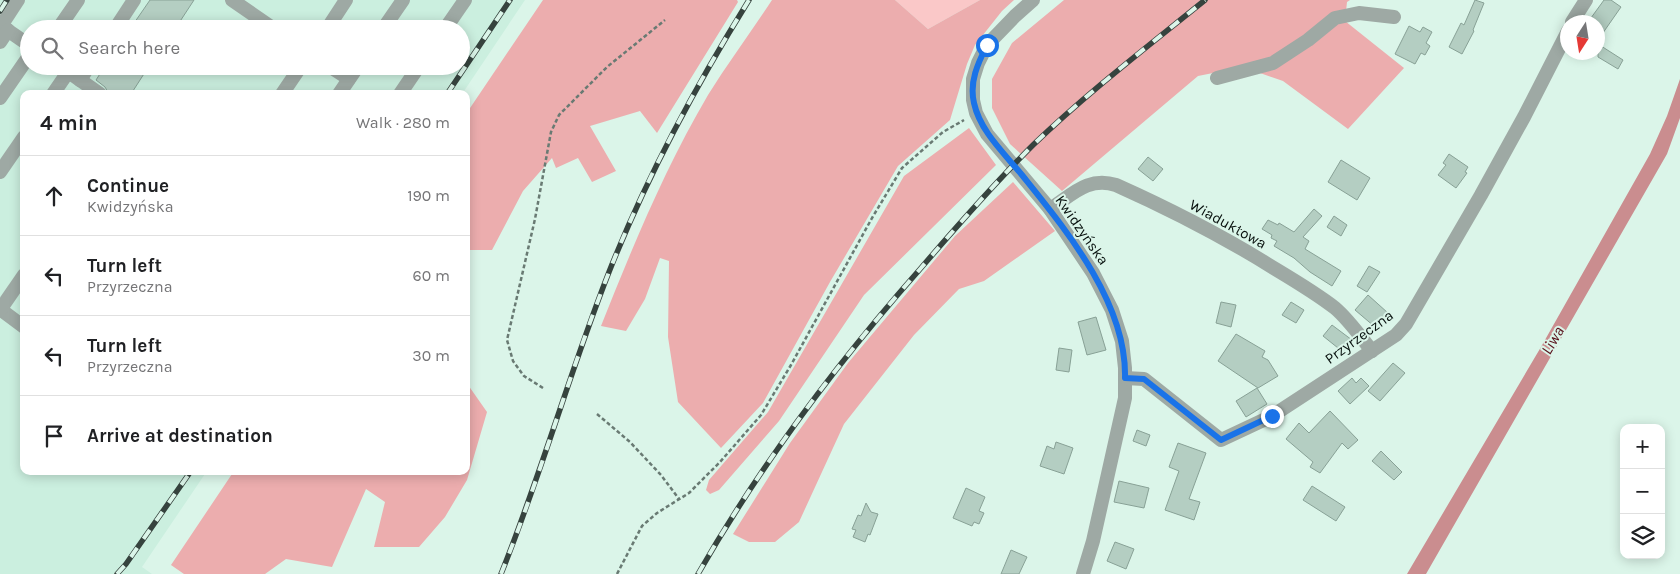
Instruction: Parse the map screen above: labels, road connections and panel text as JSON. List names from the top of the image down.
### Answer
{
  "streets": {
    "street": ["Wiaduktowa", "Kwidzyńska", "Przyrzeczna"]
  },
  "crossings": [
    ["Wiaduktowa", "Kwidzyńska"],
    ["Wiaduktowa", "Przyrzeczna"],
    ["Kwidzyńska", "Przyrzeczna"]
  ],
  "water": ["Liwa"],
  "north": "bottom",
  "page": {
    "search": "Search here",
    "heading": ["4 min", "Walk · 280 m"],
    "list": [
      ["Continue", "Kwidzyńska", "190 m"],
      ["Turn left", "Przyrzeczna", "60 m"],
      ["Turn left", "Przyrzeczna", "30 m"],
      "Arrive at destination"
    ],
    "map_buttons": ["+", "−"]
  }
}
